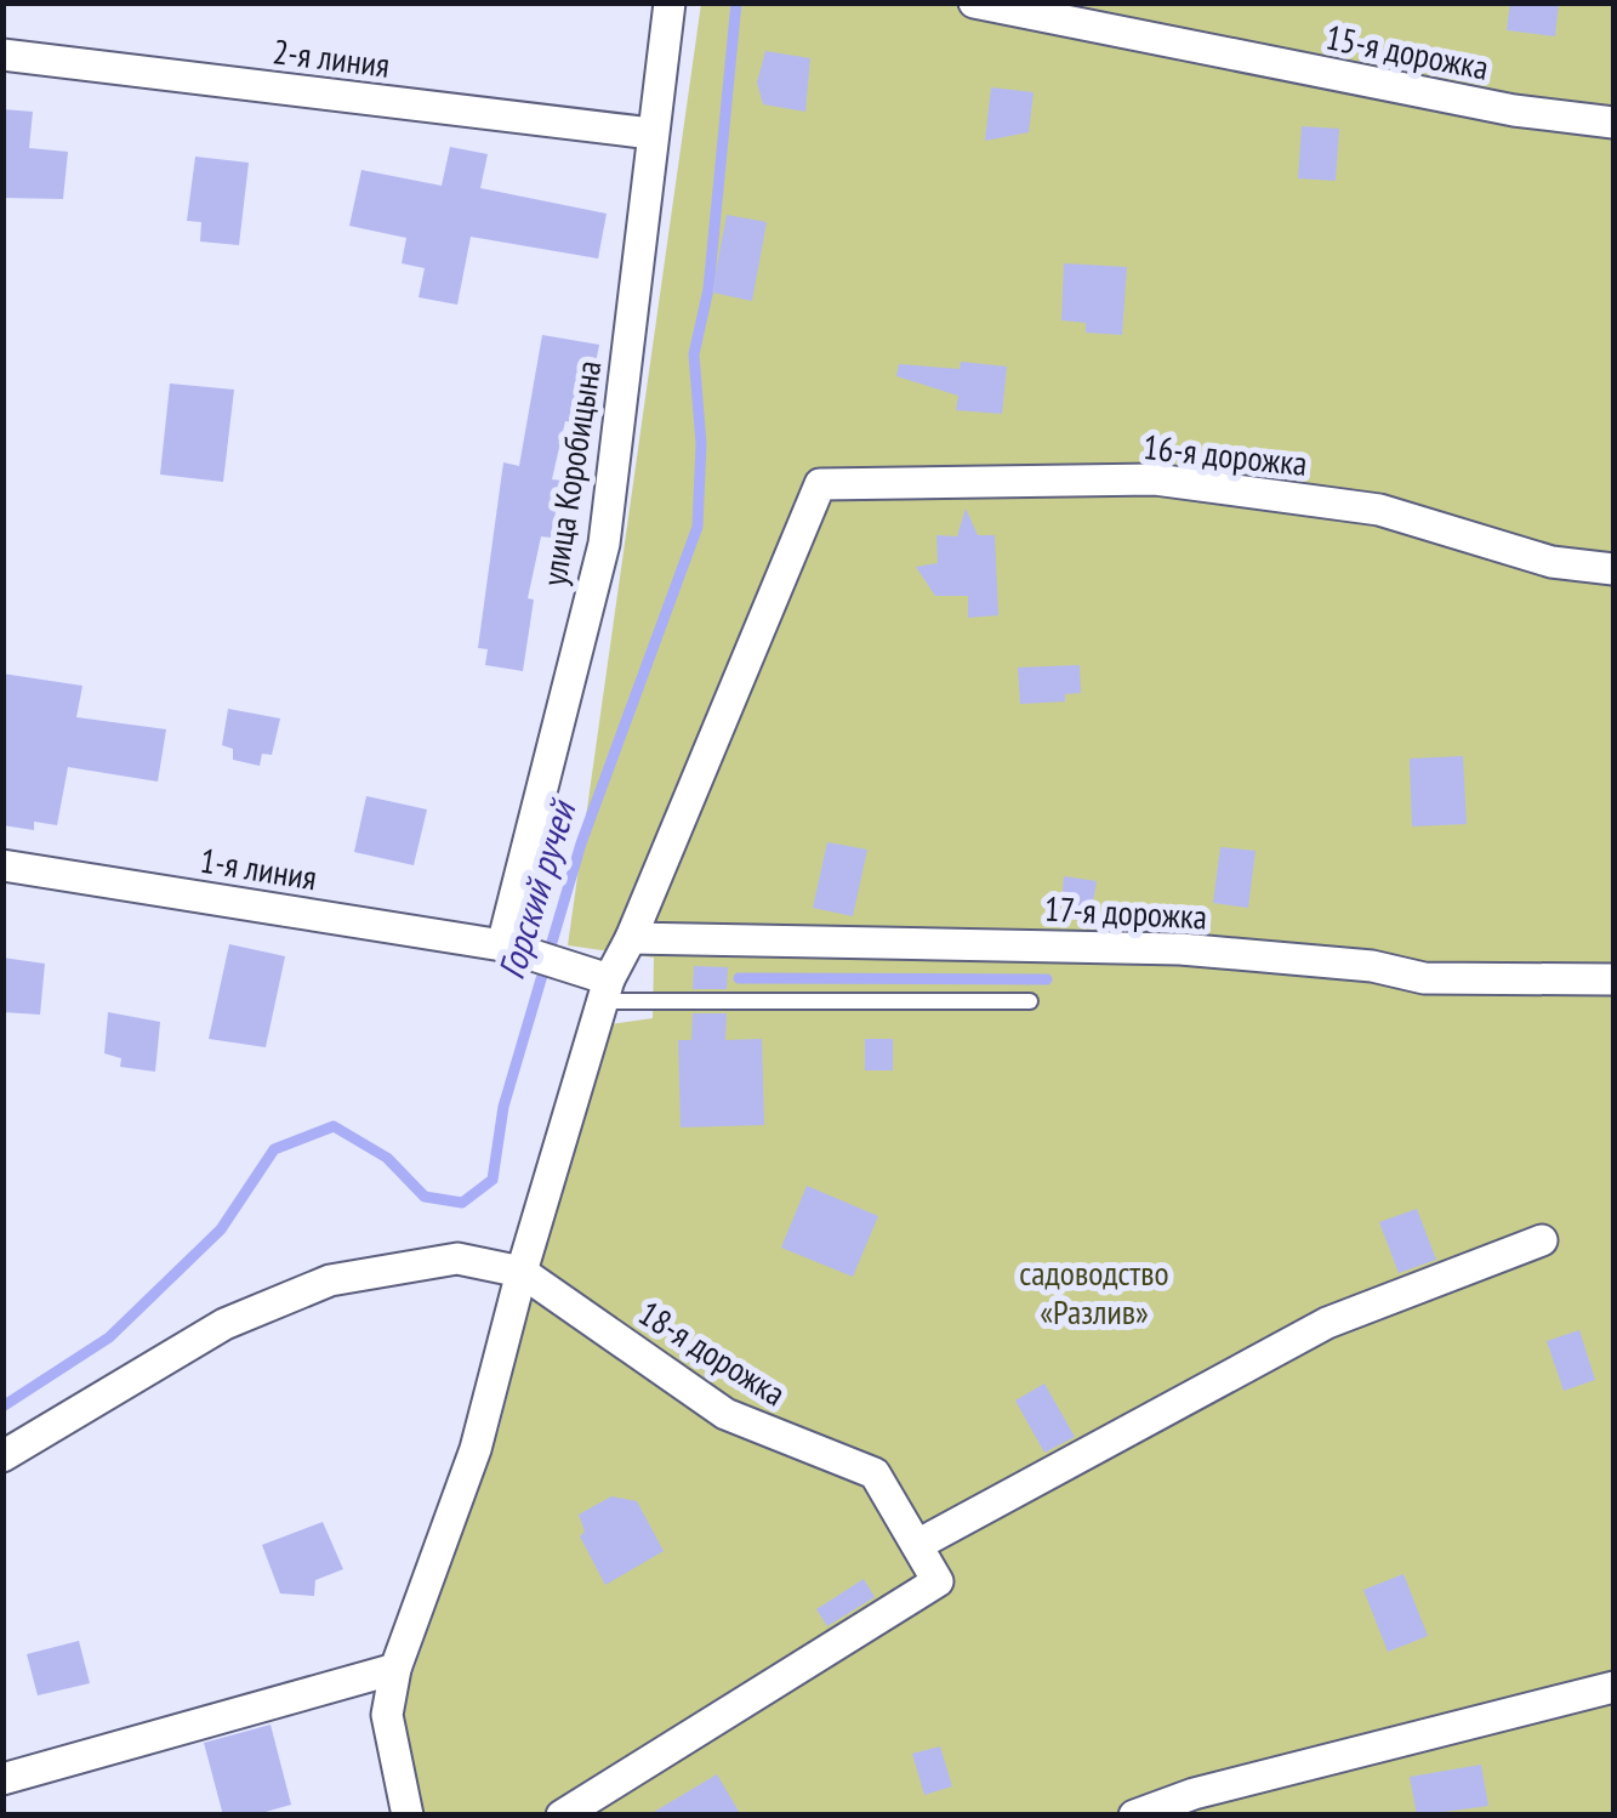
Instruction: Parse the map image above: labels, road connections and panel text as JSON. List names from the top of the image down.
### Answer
{
  "streets": {
    "street": [
      "15-я дорожка",
      "2-я линия",
      "16-я дорожка",
      "улица Коробицына",
      "1-я линия",
      "17-я дорожка",
      "18-я дорожка"
    ]
  },
  "crossings": [
    ["2-я линия", "улица Коробицына"],
    ["16-я дорожка", "17-я дорожка"],
    ["улица Коробицына", "1-я линия"]
  ],
  "water": ["Горский ручей"],
  "parks": ["садоводство «Разлив»"]
}
